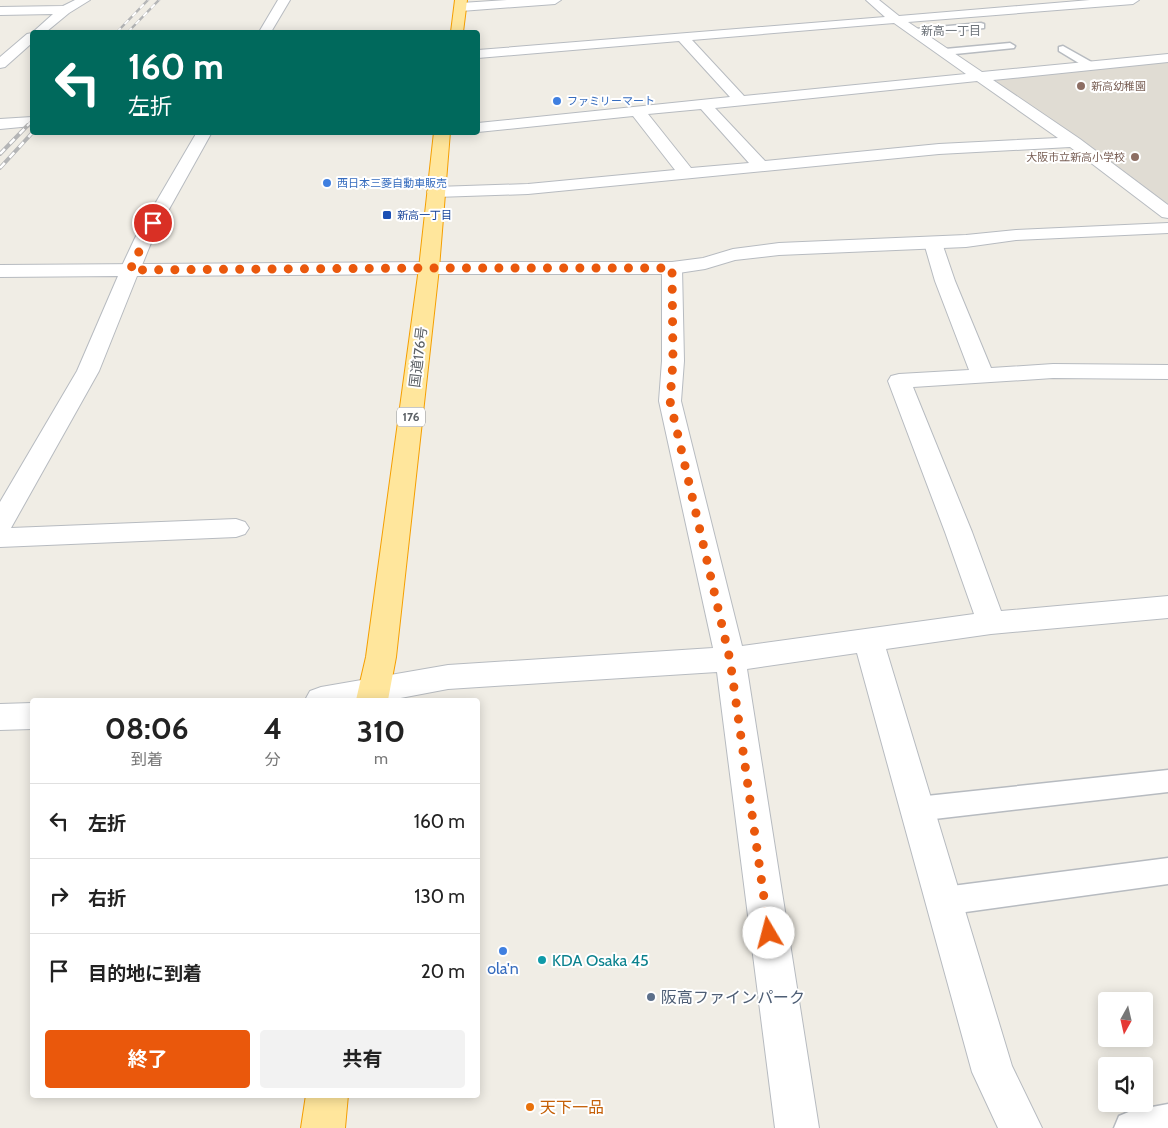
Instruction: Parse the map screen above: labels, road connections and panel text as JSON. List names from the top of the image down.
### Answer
{
  "streets": {
    "highway": ["国道176号", "176"]
  },
  "districts": ["新高一丁目"],
  "places": {
    "other": [
      "新高幼稚園",
      "ファミリーマート",
      "大阪市立新高小学校",
      "西日本三菱自動車販売",
      "ola'n",
      "KDA Osaka 45",
      "阪高ファインパーク",
      "天下一品"
    ],
    "transit": ["新高一丁目"]
  },
  "north": "bottom",
  "page": {
    "turn": ["160 m", "左折"],
    "eta": [
      "08:06",
      "到着",
      "4",
      "分",
      "310",
      "m"
    ],
    "list": [
      {
        "name": "左折",
        "value": "160 m"
      },
      {
        "name": "右折",
        "value": "130 m"
      },
      {
        "name": "目的地に到着",
        "value": "20 m"
      }
    ],
    "buttons": ["終了", "共有"]
  }
}
